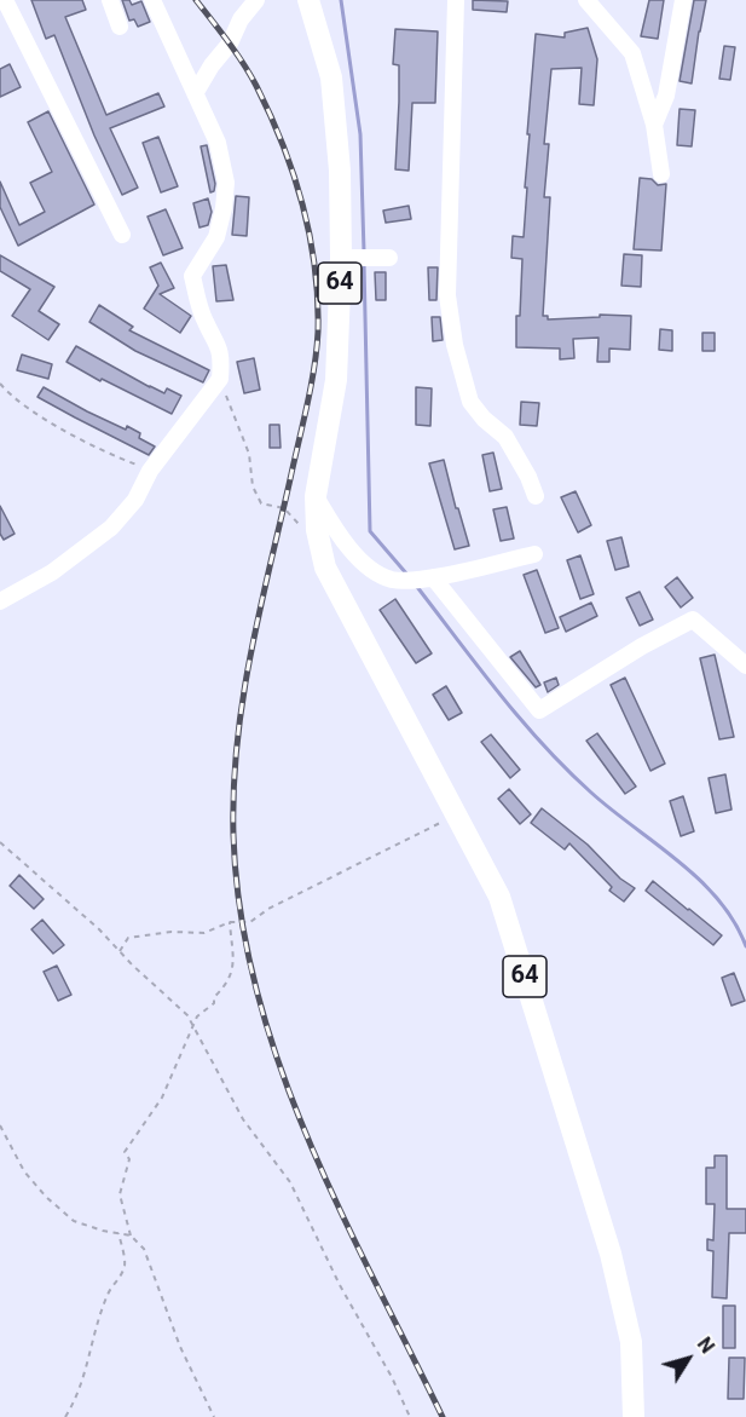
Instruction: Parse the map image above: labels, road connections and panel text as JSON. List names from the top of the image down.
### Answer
{
  "streets": {
    "main road": ["64"]
  },
  "north": "top right"
}
